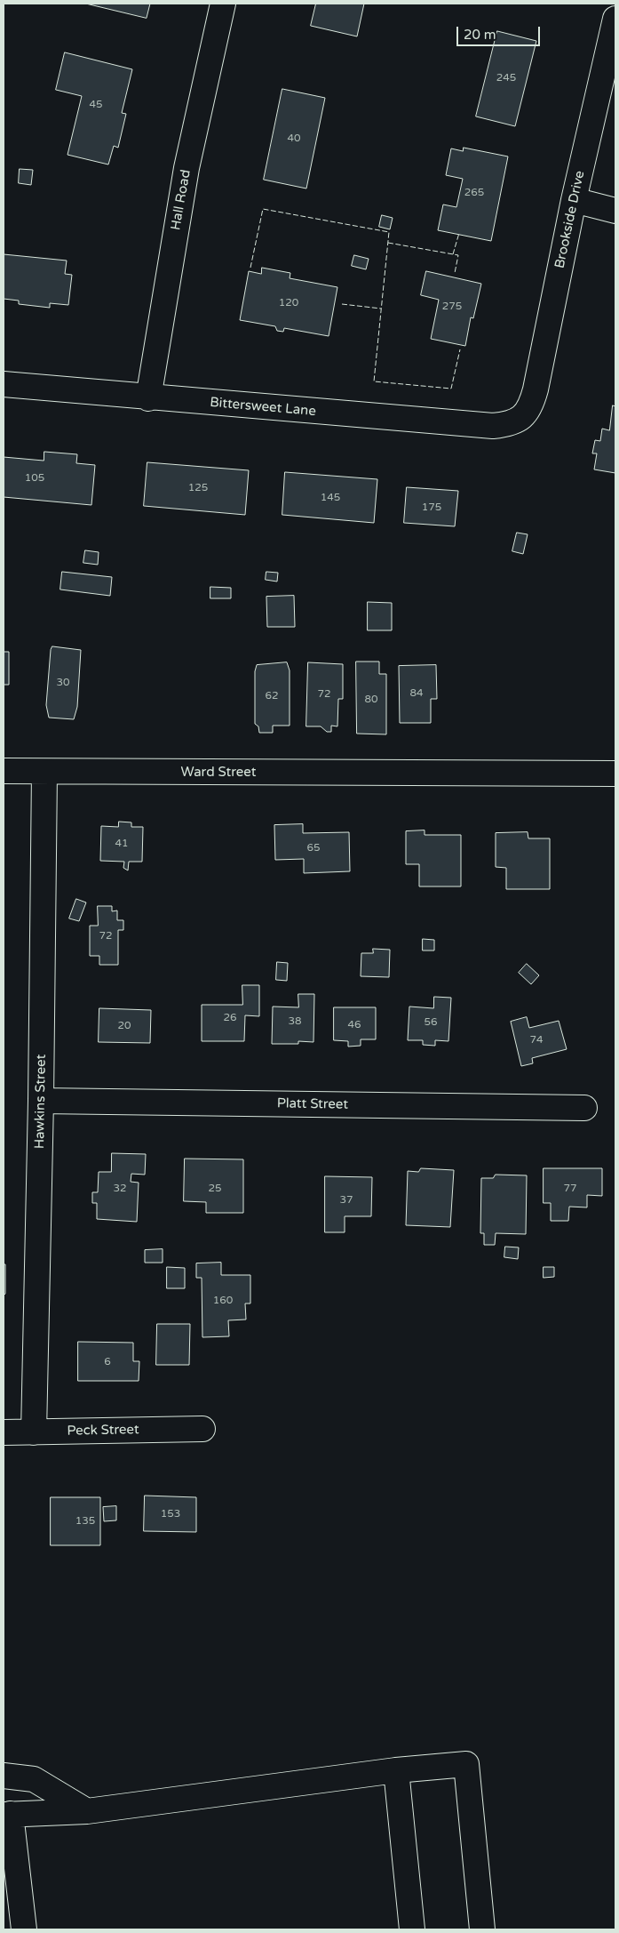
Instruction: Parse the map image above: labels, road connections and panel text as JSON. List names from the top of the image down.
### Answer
{
  "streets": {
    "street": [
      "Hall Road",
      "Brookside Drive",
      "Bittersweet Lane",
      "Ward Street",
      "Hawkins Street",
      "Platt Street",
      "Peck Street"
    ]
  },
  "crossings": [
    ["Hall Road", "Bittersweet Lane"],
    ["Brookside Drive", "Bittersweet Lane"],
    ["Ward Street", "Hawkins Street"],
    ["Hawkins Street", "Platt Street"],
    ["Hawkins Street", "Peck Street"]
  ],
  "house_numbers": [
    "245",
    "45",
    "40",
    "265",
    "120",
    "275",
    "105",
    "125",
    "145",
    "175",
    "30",
    "84",
    "72",
    "62",
    "80",
    "41",
    "65",
    "72",
    "26",
    "38",
    "56",
    "46",
    "20",
    "74",
    "32",
    "25",
    "77",
    "37",
    "160",
    "6",
    "153",
    "135"
  ],
  "scale_bar": "20 m"
}
